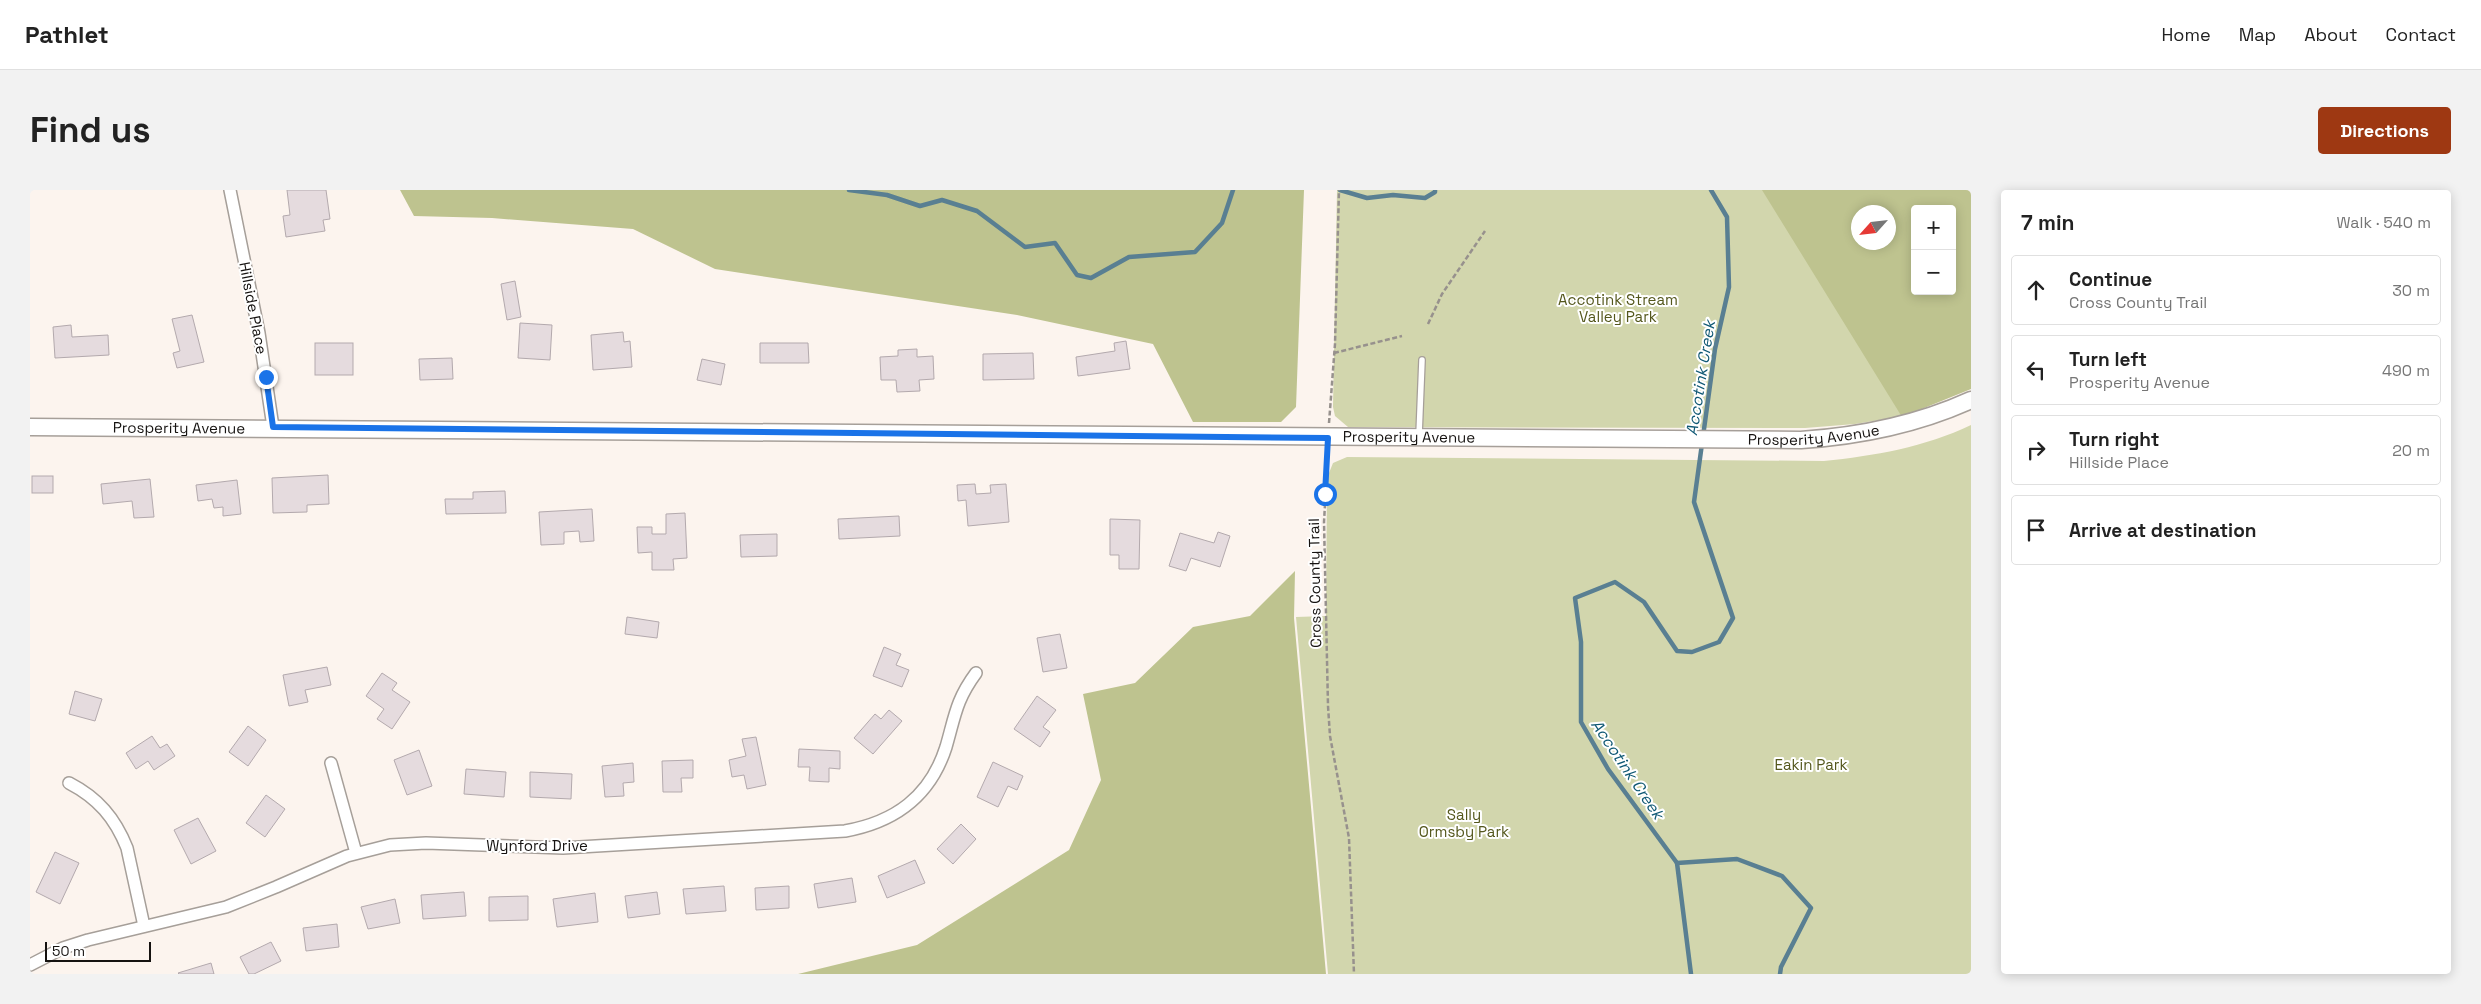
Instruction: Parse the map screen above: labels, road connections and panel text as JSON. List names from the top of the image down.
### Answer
{
  "streets": {
    "main road": ["Prosperity Avenue"],
    "street": ["Hillside Place", "Wynford Drive"],
    "path": ["Cross County Trail"]
  },
  "crossings": [
    ["Hillside Place", "Prosperity Avenue"],
    ["Prosperity Avenue", "Cross County Trail"]
  ],
  "water": ["Accotink Creek"],
  "parks": ["Accotink Stream Valley Park", "Eakin Park", "Sally Ormsby Park"],
  "scale_bar": "50 m",
  "north": "bottom left",
  "page": {
    "header": "Pathlet",
    "nav": [
      "Home",
      "Map",
      "About",
      "Contact"
    ],
    "buttons": "Directions",
    "title": "Find us",
    "heading": ["7 min", "Walk · 540 m"],
    "map_buttons": ["+", "−"],
    "list": [
      ["Continue", "Cross County Trail", "30 m"],
      ["Turn left", "Prosperity Avenue", "490 m"],
      ["Turn right", "Hillside Place", "20 m"],
      "Arrive at destination"
    ],
    "scale": "50 m"
  }
}
